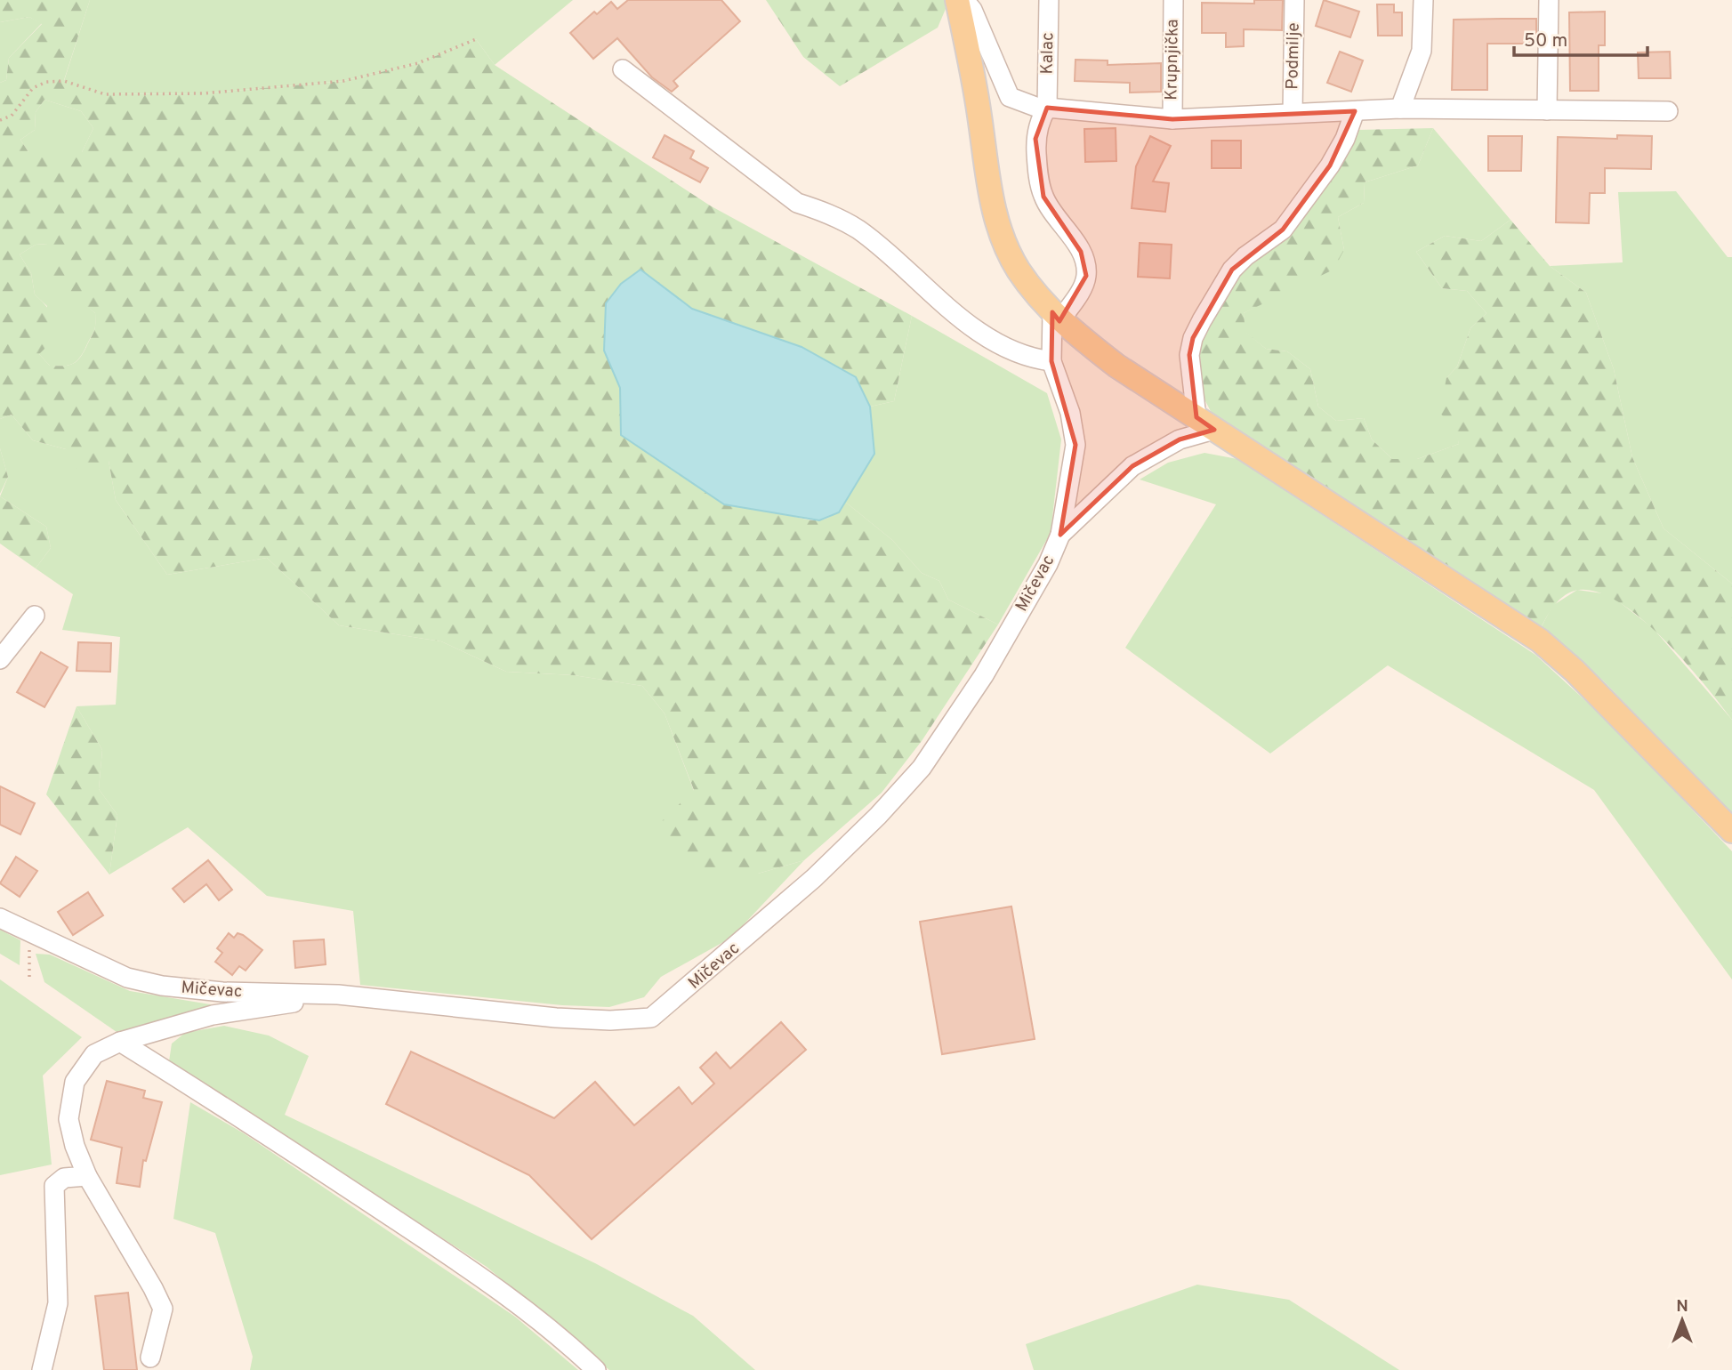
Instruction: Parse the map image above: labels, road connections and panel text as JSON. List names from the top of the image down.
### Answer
{
  "streets": {
    "street": [
      "Kalac",
      "Podmilje",
      "Krupnjička",
      "Mičevac"
    ]
  },
  "scale_bar": "50 m",
  "north": "top"
}
